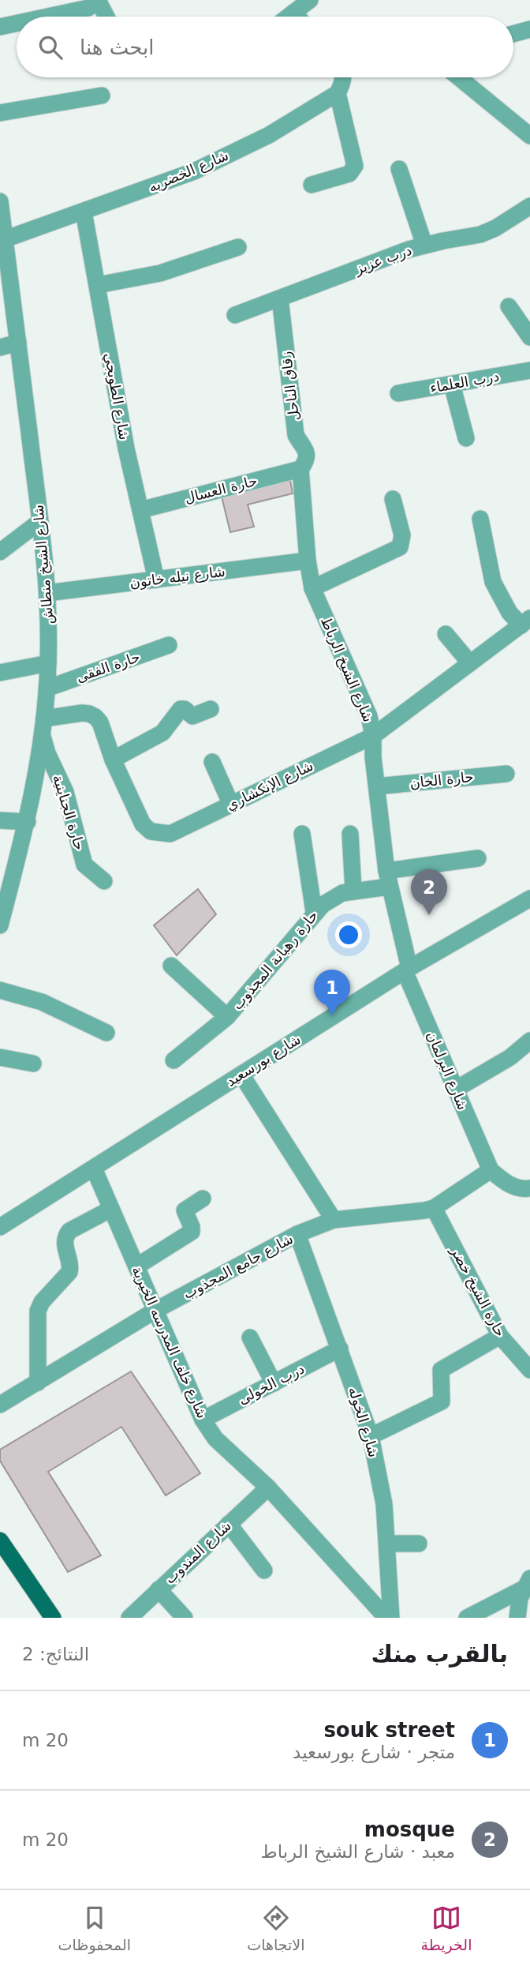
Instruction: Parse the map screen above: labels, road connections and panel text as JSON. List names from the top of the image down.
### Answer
{
  "streets": {
    "street": [
      "شارع الخضريه",
      "درب عزيز",
      "درب العلماء",
      "زقاق الناحل",
      "شارع الطوبجي",
      "حارة العسال",
      "شارع الشيخ منطاش",
      "شارع نيله خاتون",
      "حارة الفقى",
      "شارع الشيخ الرباط",
      "حارة الخان",
      "شارع الإنكشاري",
      "حارة الجناينية",
      "حارة رهبانة المجذوب",
      "شارع بورسعيد",
      "شارع البرلمان",
      "شارع جامع المجذوب",
      "حارة الشيخ خضر",
      "شارع خلف المدرسه الخيرية",
      "درب الخولى",
      "شارع الخوله",
      "شارع المندوب"
    ]
  },
  "crossings": [
    ["شارع الخضريه", "شارع الطوبجي"],
    ["شارع الخضريه", "شارع الشيخ منطاش"],
    ["درب عزيز", "زقاق الناحل"],
    ["زقاق الناحل", "حارة العسال"],
    ["زقاق الناحل", "شارع الشيخ الرباط"],
    ["شارع الطوبجي", "حارة العسال"],
    ["شارع الطوبجي", "شارع نيله خاتون"],
    ["حارة العسال", "شارع الشيخ الرباط"],
    ["شارع الشيخ منطاش", "شارع نيله خاتون"],
    ["شارع الشيخ منطاش", "حارة الفقى"],
    ["شارع الشيخ منطاش", "شارع الإنكشاري"],
    ["شارع الشيخ منطاش", "حارة الجناينية"],
    ["شارع نيله خاتون", "شارع الشيخ الرباط"],
    ["شارع الشيخ الرباط", "حارة الخان"],
    ["شارع الشيخ الرباط", "شارع الإنكشاري"],
    ["شارع الشيخ الرباط", "حارة رهبانة المجذوب"],
    ["شارع الشيخ الرباط", "شارع بورسعيد"],
    ["شارع الشيخ الرباط", "شارع البرلمان"],
    ["شارع الإنكشاري", "حارة الجناينية"],
    ["شارع بورسعيد", "شارع البرلمان"],
    ["شارع بورسعيد", "شارع خلف المدرسه الخيرية"],
    ["شارع البرلمان", "شارع جامع المجذوب"],
    ["شارع جامع المجذوب", "حارة الشيخ خضر"],
    ["شارع جامع المجذوب", "شارع خلف المدرسه الخيرية"],
    ["شارع جامع المجذوب", "شارع الخوله"],
    ["شارع خلف المدرسه الخيرية", "درب الخولى"],
    ["شارع خلف المدرسه الخيرية", "شارع المندوب"],
    ["درب الخولى", "شارع الخوله"]
  ],
  "page": {
    "search": "ابحث هنا",
    "pins": ["2", "1"],
    "heading": ["بالقرب منك", "النتائج: 2"],
    "list": [
      {
        "mark": "1",
        "name": "souk street",
        "note": "متجر · شارع بورسعيد",
        "value": "20 m"
      },
      {
        "mark": "2",
        "name": "mosque",
        "note": "معبد · شارع الشيخ الرباط",
        "value": "20 m"
      }
    ],
    "nav": ["الخريطة", "الاتجاهات", "المحفوظات"]
  }
}
